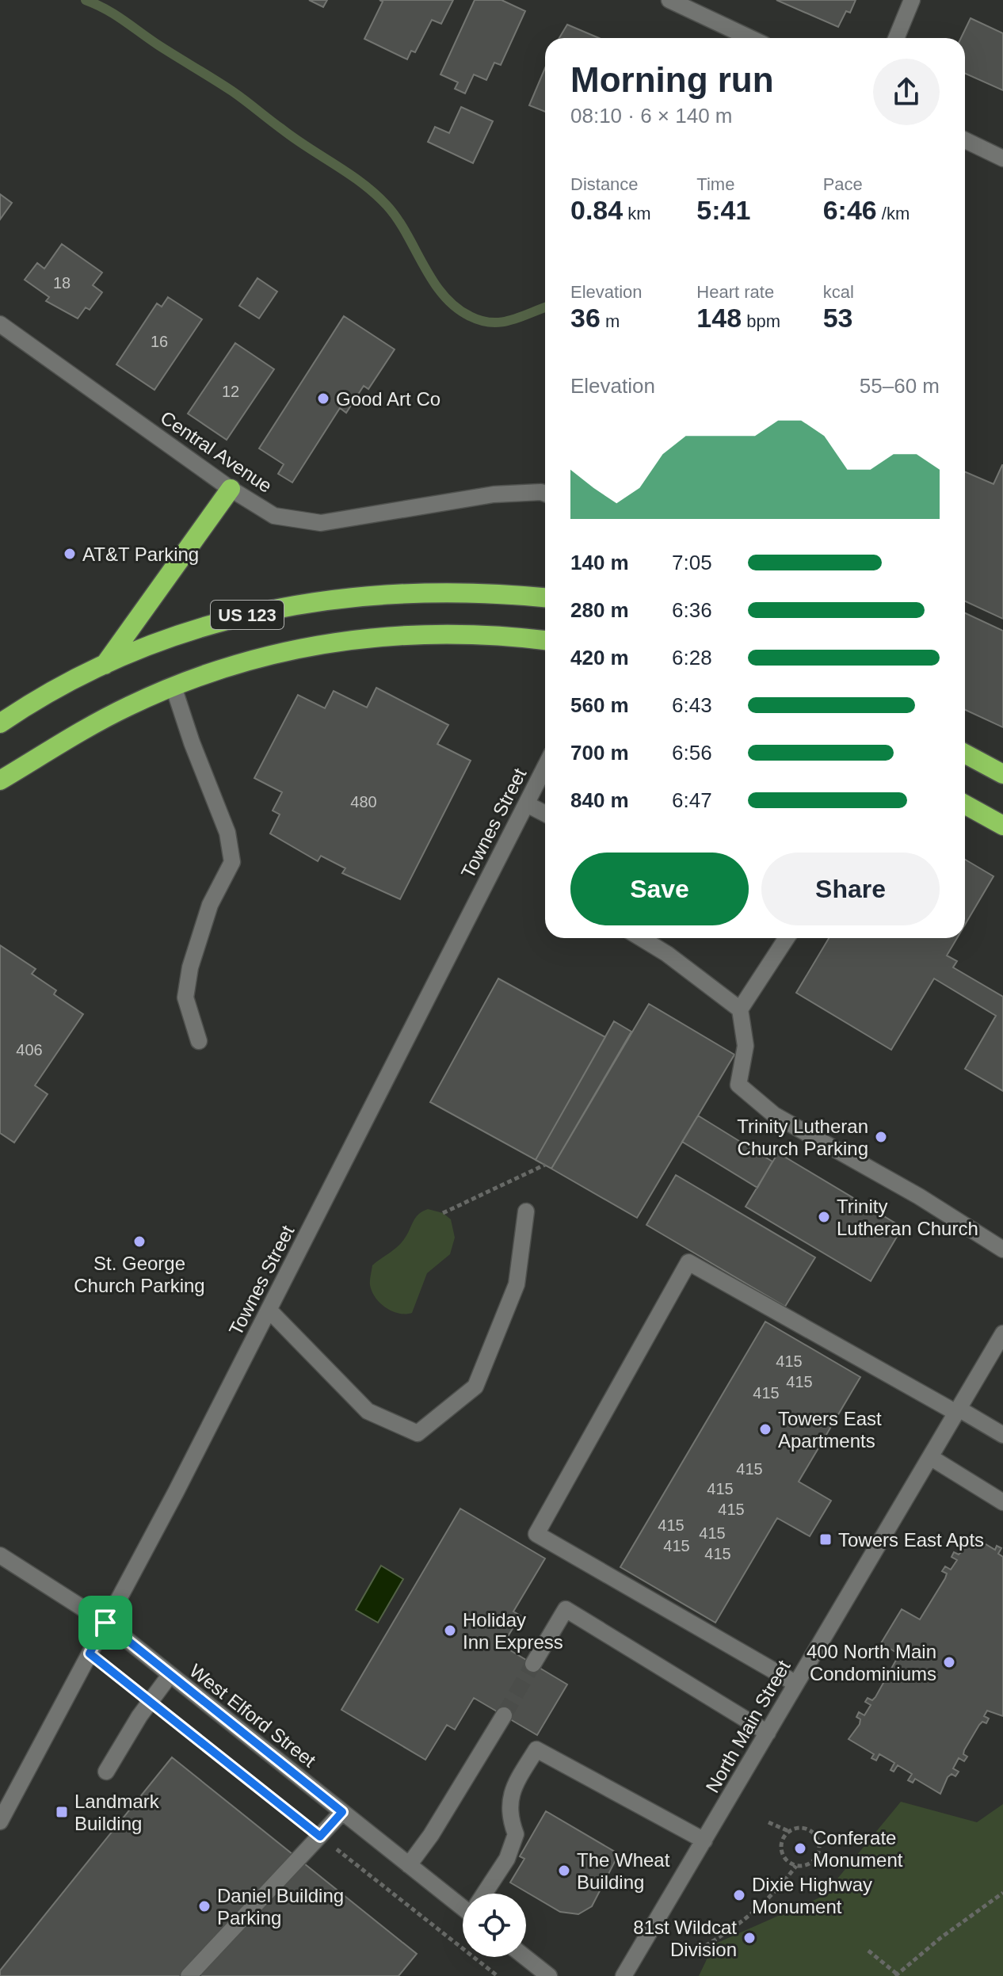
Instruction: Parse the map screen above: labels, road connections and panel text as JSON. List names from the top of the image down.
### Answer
{
  "streets": {
    "highway": ["US 123"],
    "street": [
      "Central Avenue",
      "Townes Street",
      "West Elford Street",
      "North Main Street"
    ]
  },
  "crossings": [
    ["Townes Street", "West Elford Street"]
  ],
  "places": {
    "other": [
      "Good Art Co",
      "AT&T Parking",
      "Trinity Lutheran Church Parking",
      "Trinity Lutheran Church",
      "St. George Church Parking",
      "Towers East Apartments",
      "Holiday Inn Express",
      "400 North Main Condominiums",
      "Conferate Monument",
      "The Wheat Building",
      "Dixie Highway Monument",
      "Daniel Building Parking",
      "81st Wildcat Division"
    ],
    "transit": ["Towers East Apts", "Landmark Building"]
  },
  "house_numbers": [
    "18",
    "16",
    "12",
    "480",
    "406",
    "415",
    "415",
    "415",
    "415",
    "415",
    "415",
    "415",
    "415",
    "415",
    "415"
  ],
  "page": {
    "heading": ["Morning run", "08:10 · 6 × 140 m"],
    "stats": [
      ["Distance", "0.84 km"],
      ["Time", "5:41"],
      ["Pace", "6:46 /km"],
      ["Elevation", "36 m"],
      ["Heart rate", "148 bpm"],
      ["kcal", "53"]
    ],
    "chart": ["Elevation", "55–60 m"],
    "list": [
      {
        "name": "140 m",
        "note": "7:05"
      },
      {
        "name": "280 m",
        "note": "6:36"
      },
      {
        "name": "420 m",
        "note": "6:28"
      },
      {
        "name": "560 m",
        "note": "6:43"
      },
      {
        "name": "700 m",
        "note": "6:56"
      },
      {
        "name": "840 m",
        "note": "6:47"
      }
    ],
    "buttons": ["Save", "Share"]
  }
}
